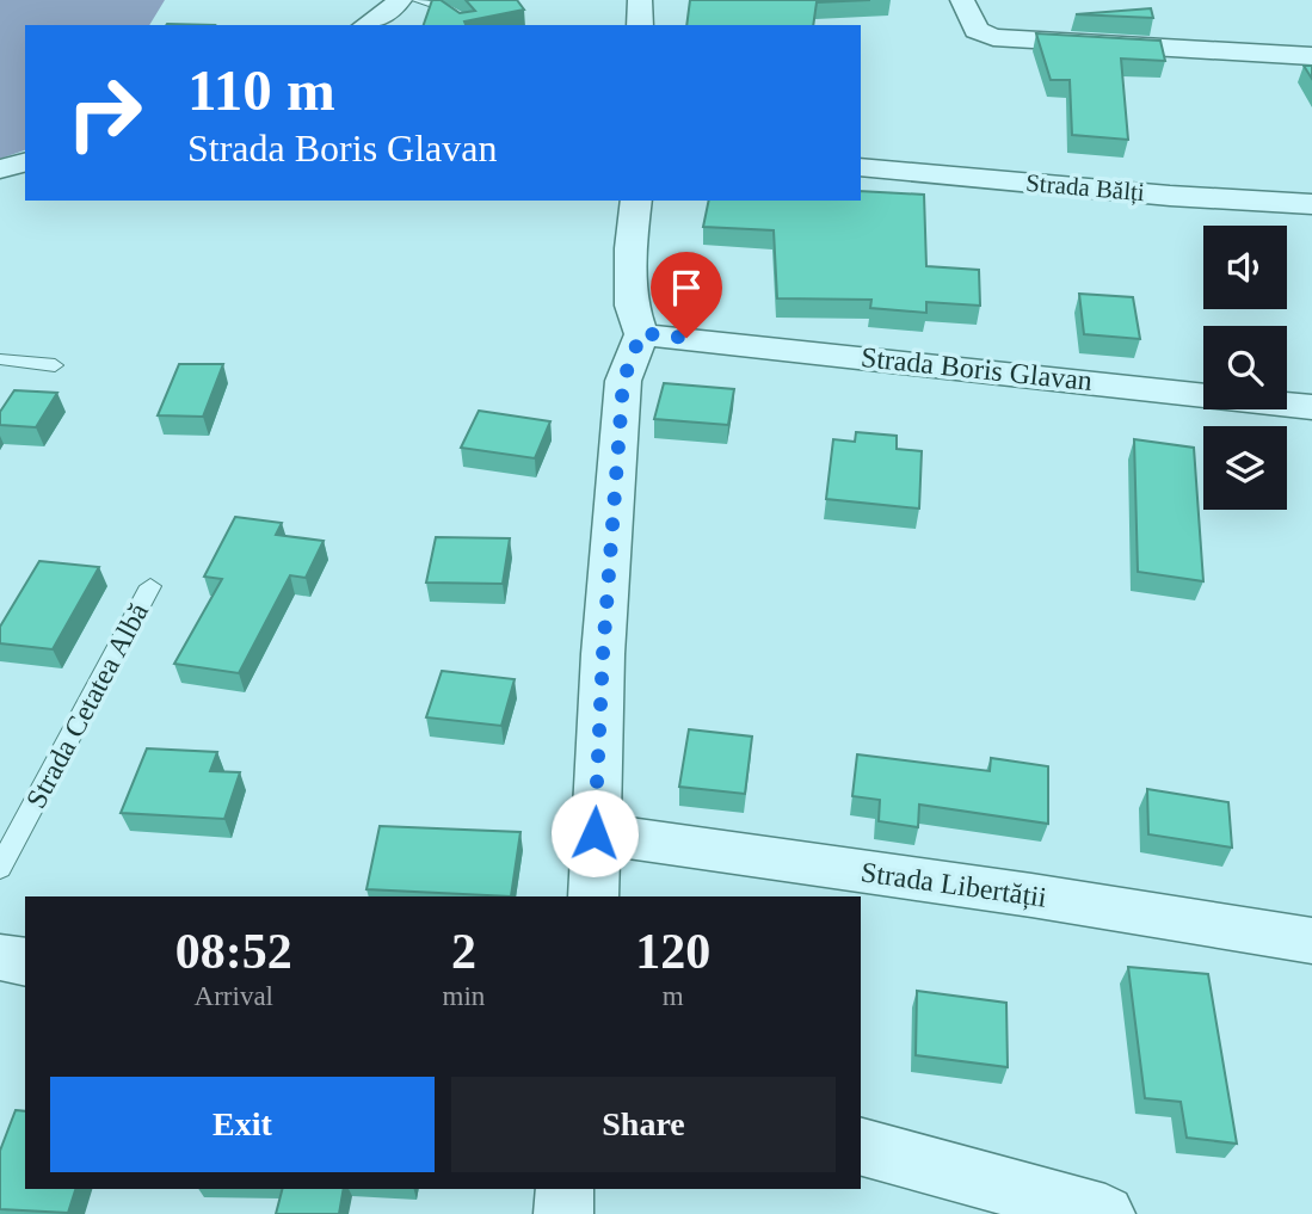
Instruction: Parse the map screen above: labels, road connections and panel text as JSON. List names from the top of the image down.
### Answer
{
  "streets": {
    "street": ["Strada Bălți", "Strada Boris Glavan", "Strada Libertății"],
    "lane": ["Strada Cetatea Albă"]
  },
  "page": {
    "turn": ["110 m", "Strada Boris Glavan"],
    "eta": [
      "08:52",
      "Arrival",
      "2",
      "min",
      "120",
      "m"
    ],
    "buttons": ["Exit", "Share"]
  }
}
